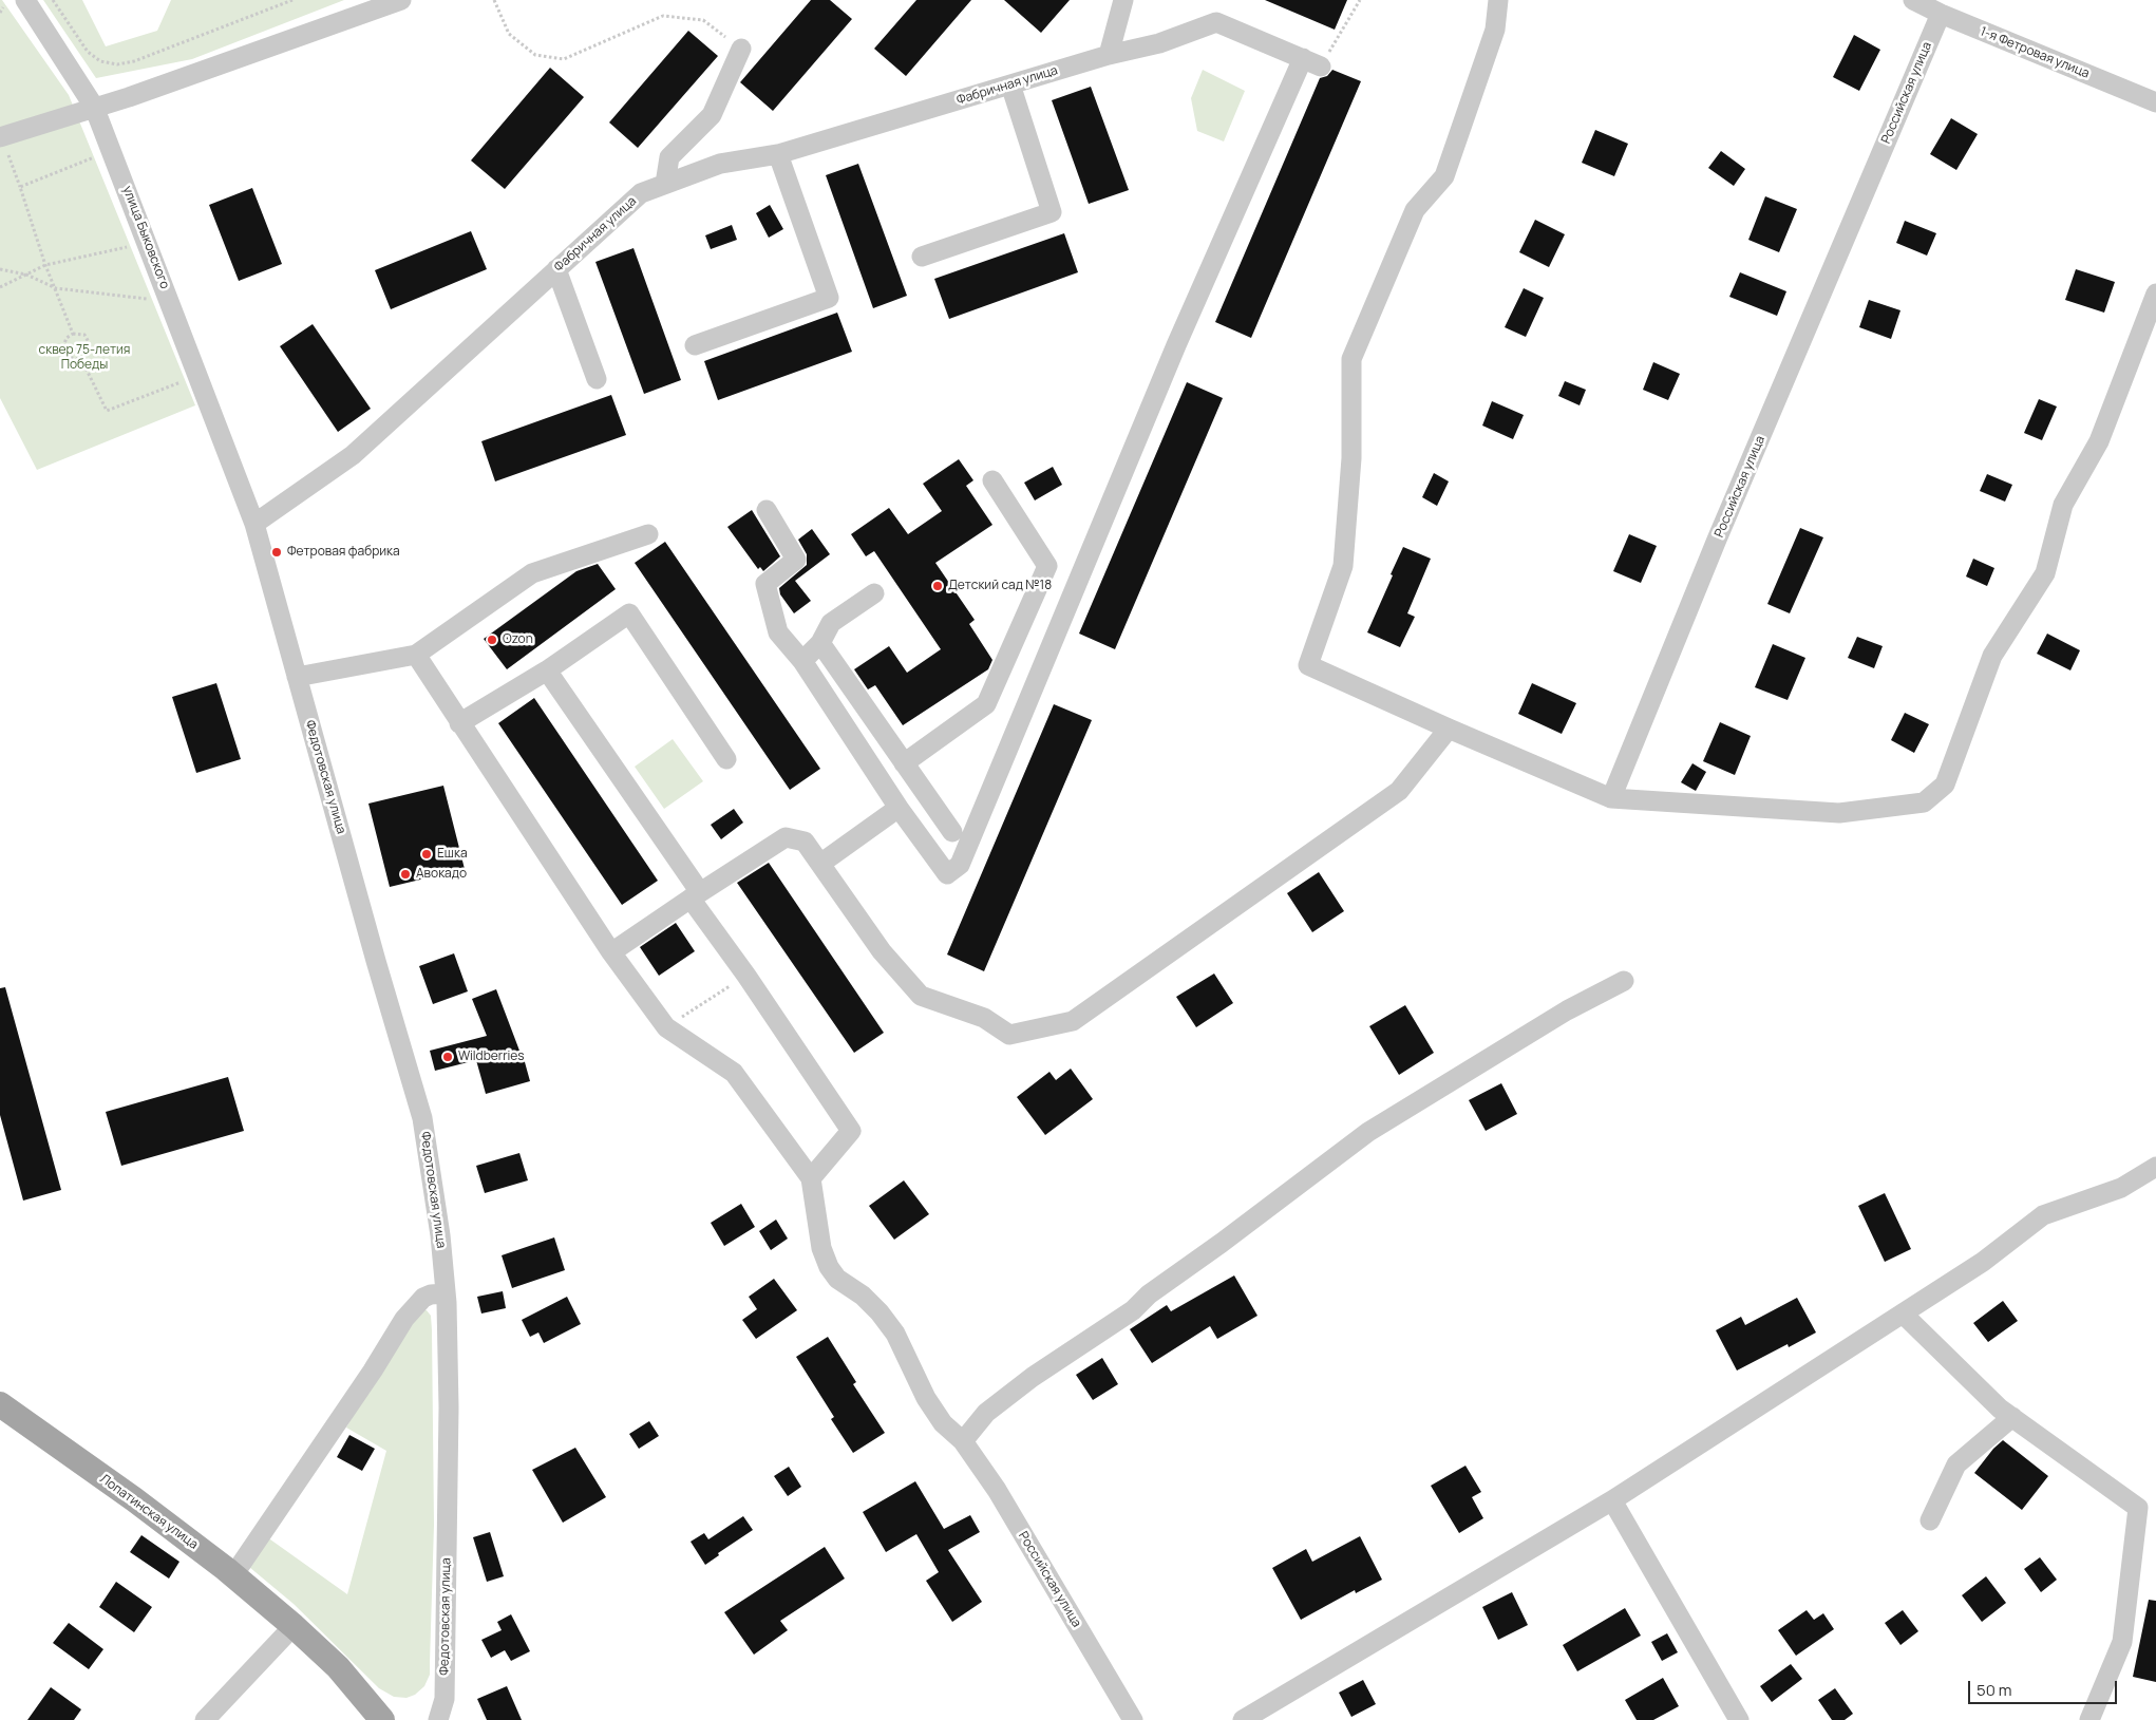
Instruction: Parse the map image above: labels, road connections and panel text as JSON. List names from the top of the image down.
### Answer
{
  "streets": {
    "main road": ["Лопатинская улица"],
    "street": [
      "1-я Фетровая улица",
      "Фабричная улица",
      "Российская улица",
      "улица Быковского",
      "Федотовская улица"
    ]
  },
  "crossings": [
    ["1-я Фетровая улица", "Российская улица"],
    ["Фабричная улица", "улица Быковского"],
    ["улица Быковского", "Федотовская улица"]
  ],
  "parks": ["сквер 75-летия Победы"],
  "places": [
    "Фетровая фабрика",
    "Детский сад №18",
    "Ozon",
    "Ешка",
    "Авокадо",
    "Wildberries"
  ],
  "scale_bar": "50 m"
}
